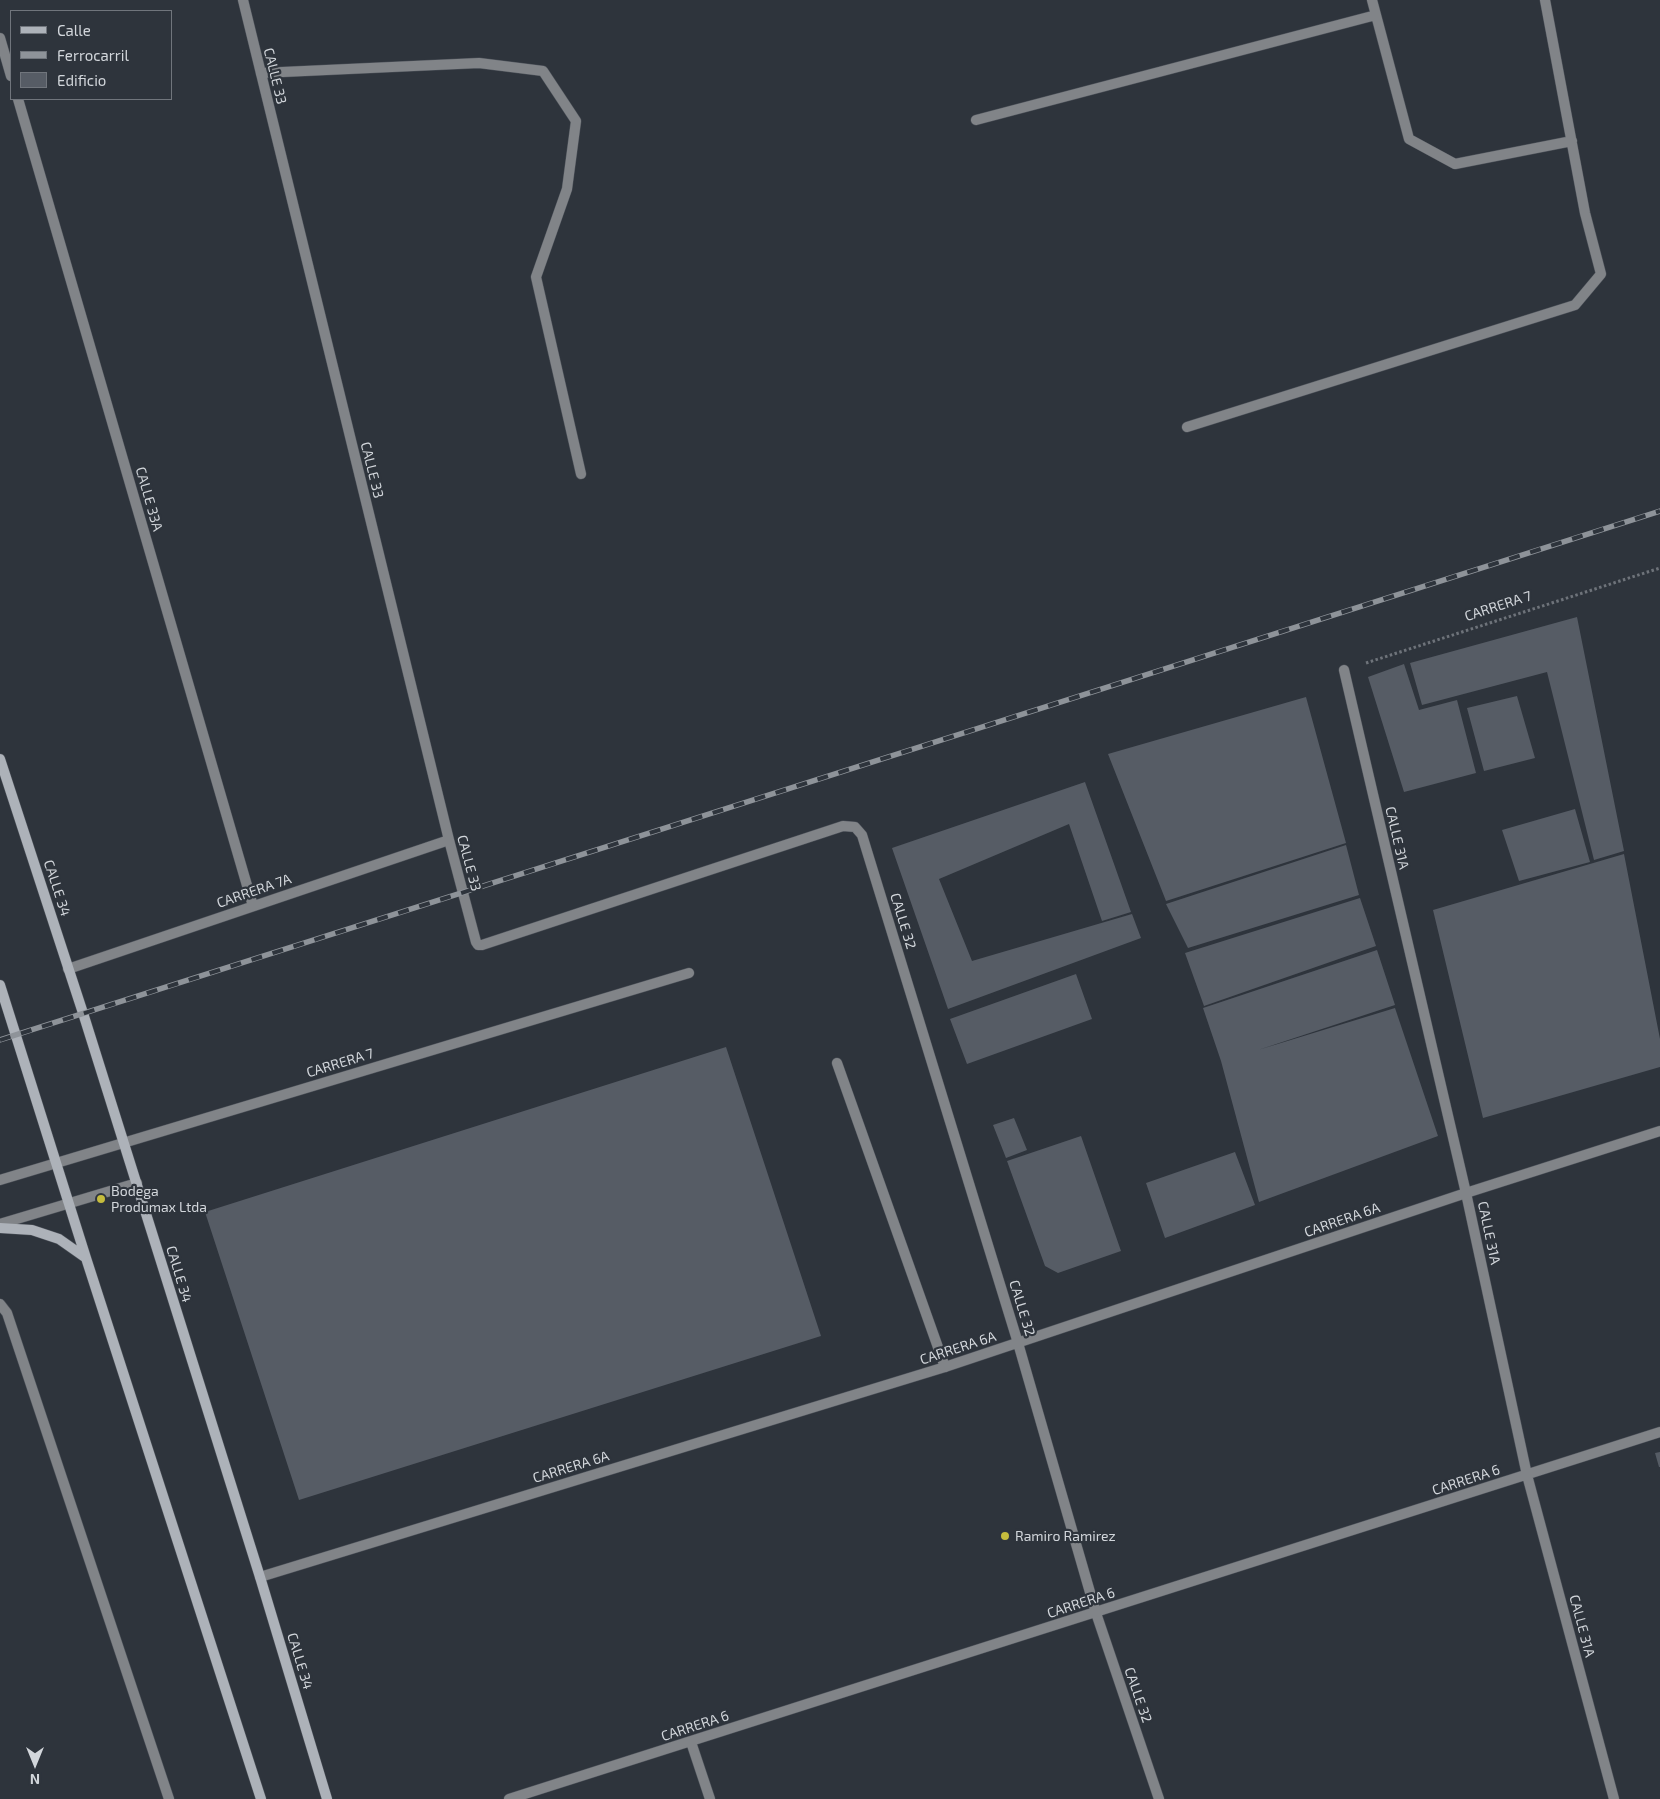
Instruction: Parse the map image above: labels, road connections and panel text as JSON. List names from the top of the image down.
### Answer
{
  "streets": {
    "main road": ["CALLE 34"],
    "street": [
      "CALLE 33",
      "CALLE 33A",
      "CARRERA 7",
      "CALLE 31A",
      "CARRERA 7A",
      "CALLE 32",
      "CARRERA 6A",
      "CARRERA 6"
    ]
  },
  "crossings": [
    ["CALLE 33", "CARRERA 7A"],
    ["CALLE 33", "CALLE 32"],
    ["CALLE 33A", "CARRERA 7A"],
    ["CARRERA 7", "CALLE 31A"],
    ["CARRERA 7", "CALLE 34"],
    ["CALLE 31A", "CARRERA 6A"],
    ["CALLE 31A", "CARRERA 6"],
    ["CALLE 34", "CARRERA 7A"],
    ["CALLE 34", "CARRERA 6A"],
    ["CALLE 32", "CARRERA 6A"],
    ["CALLE 32", "CARRERA 6"]
  ],
  "places": ["Bodega Produmax Ltda", "Ramiro Ramirez"],
  "legend": ["Calle", "Ferrocarril", "Edificio"],
  "north": "bottom"
}
